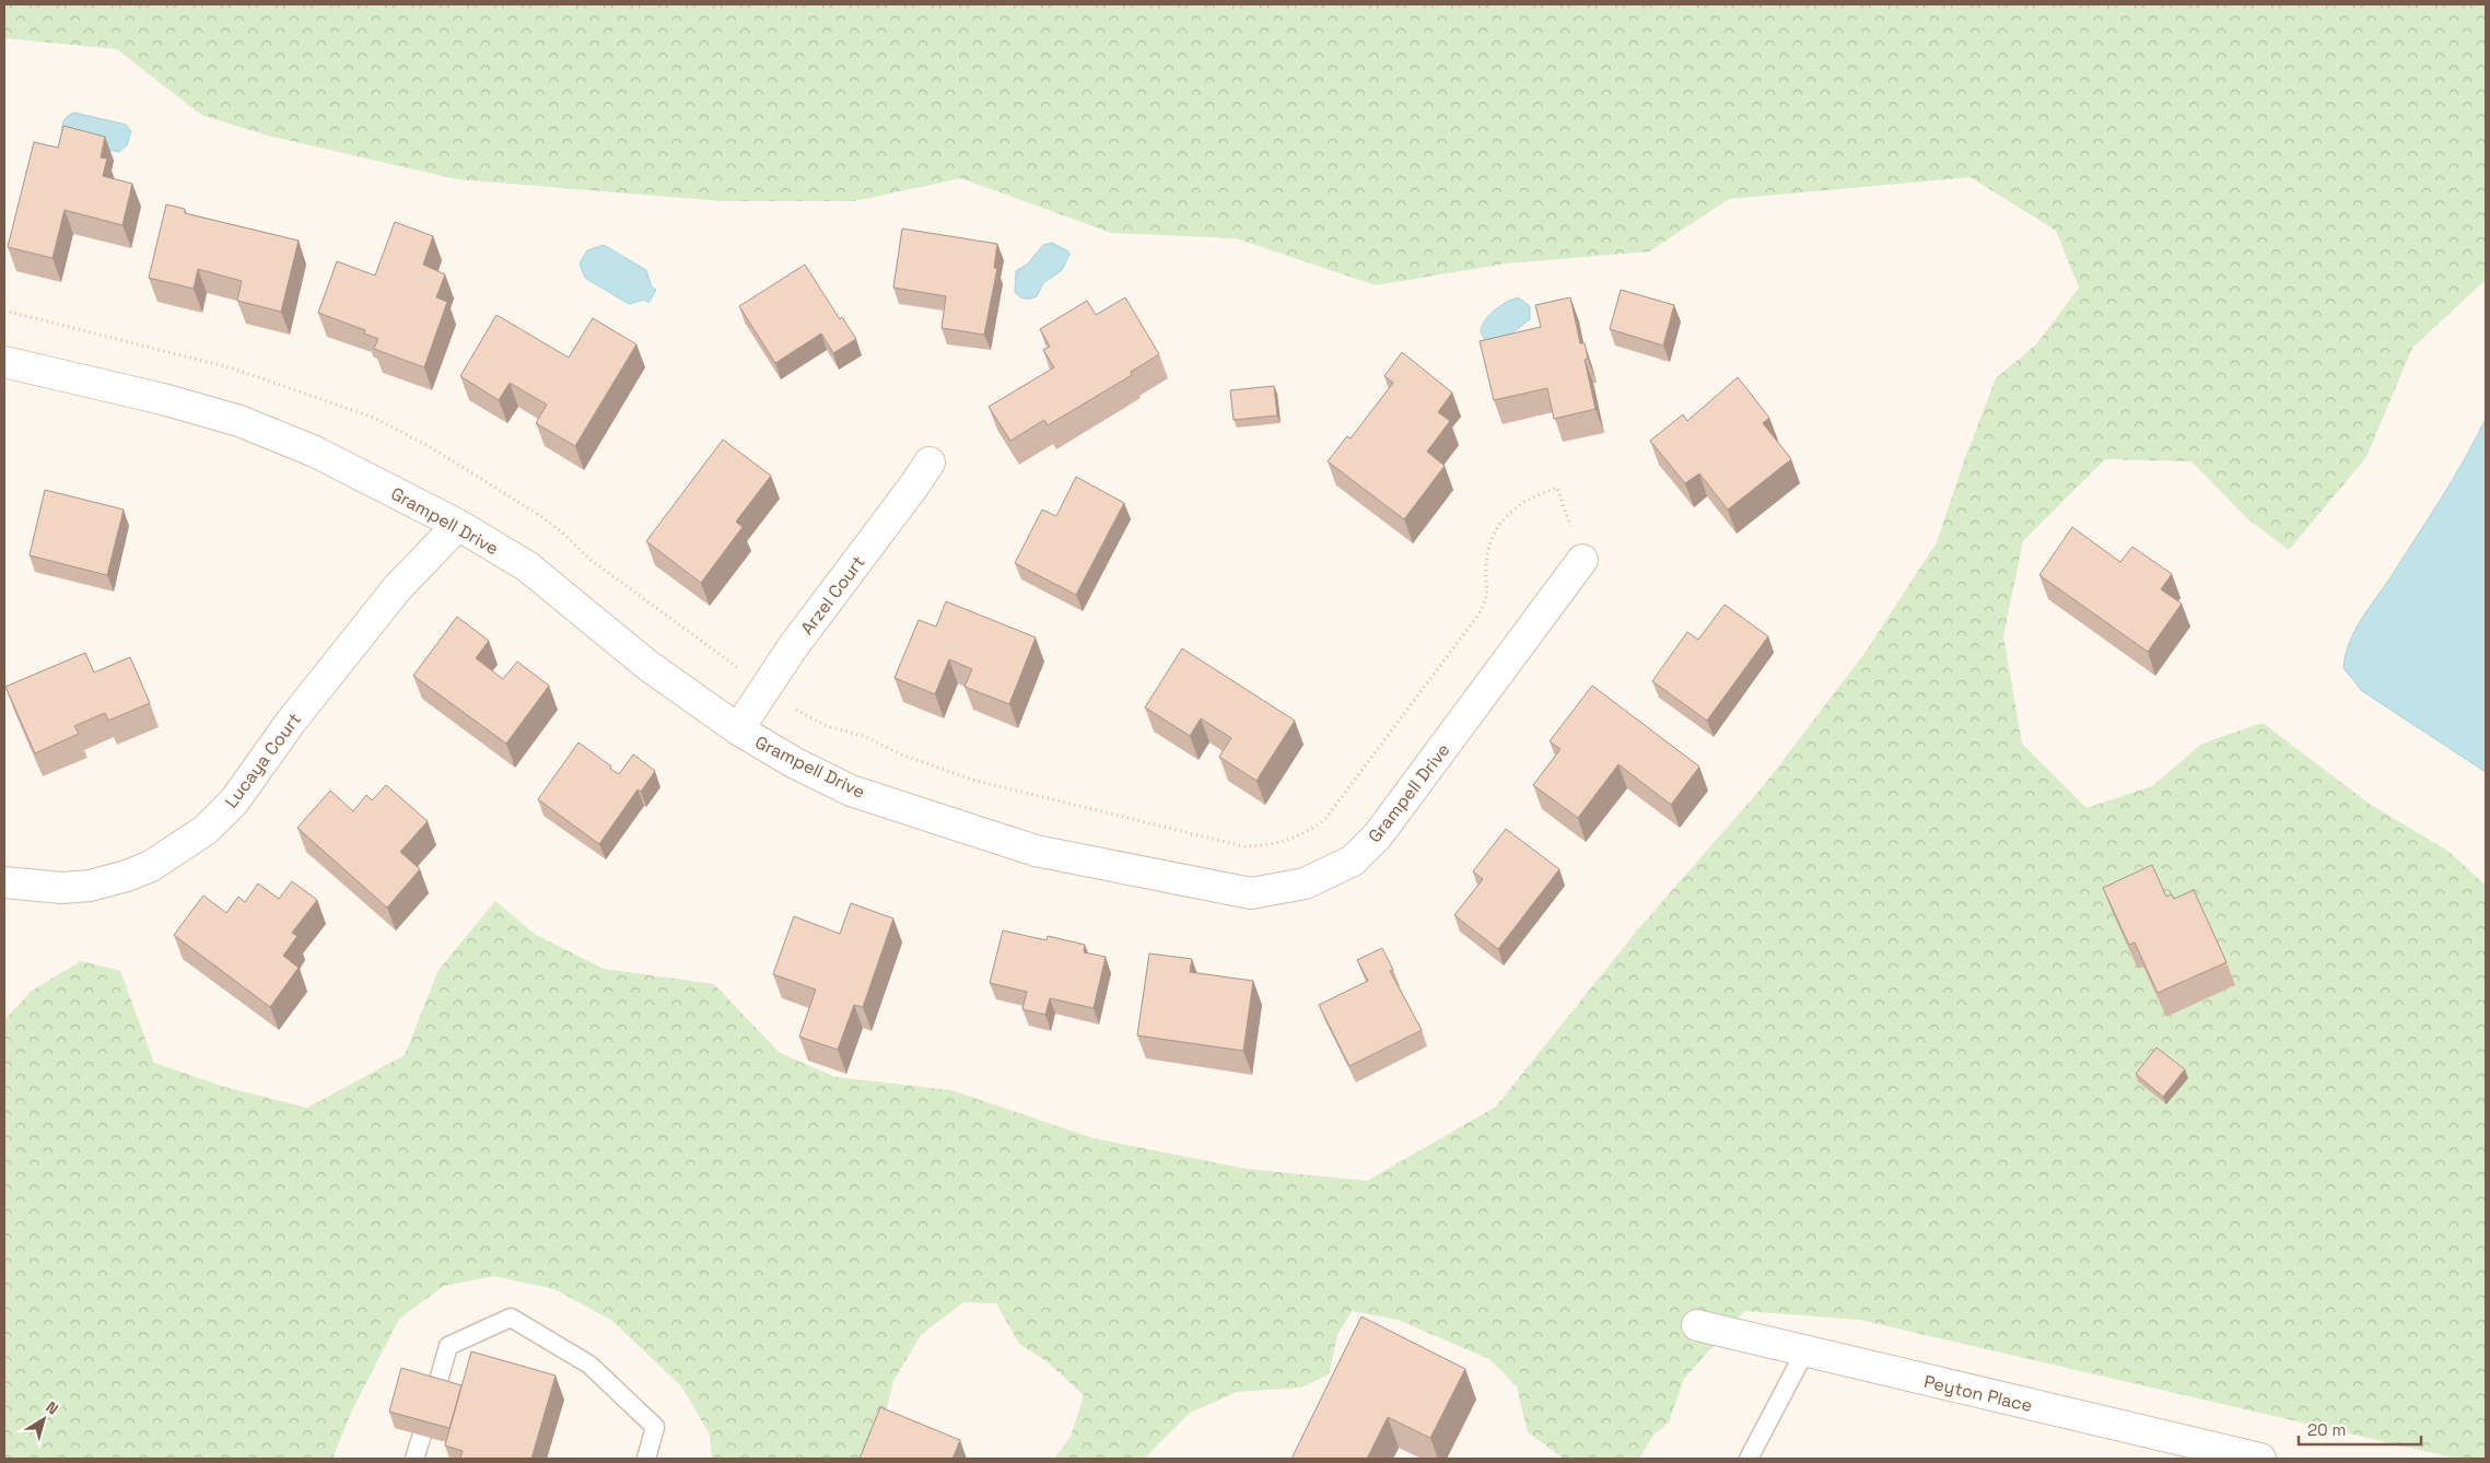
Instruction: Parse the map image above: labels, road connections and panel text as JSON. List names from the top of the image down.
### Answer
{
  "streets": {
    "street": [
      "Grampell Drive",
      "Arzel Court",
      "Lucaya Court",
      "Peyton Place"
    ]
  },
  "crossings": [
    ["Grampell Drive", "Arzel Court"],
    ["Grampell Drive", "Lucaya Court"]
  ],
  "scale_bar": "20 m",
  "north": "top right"
}
